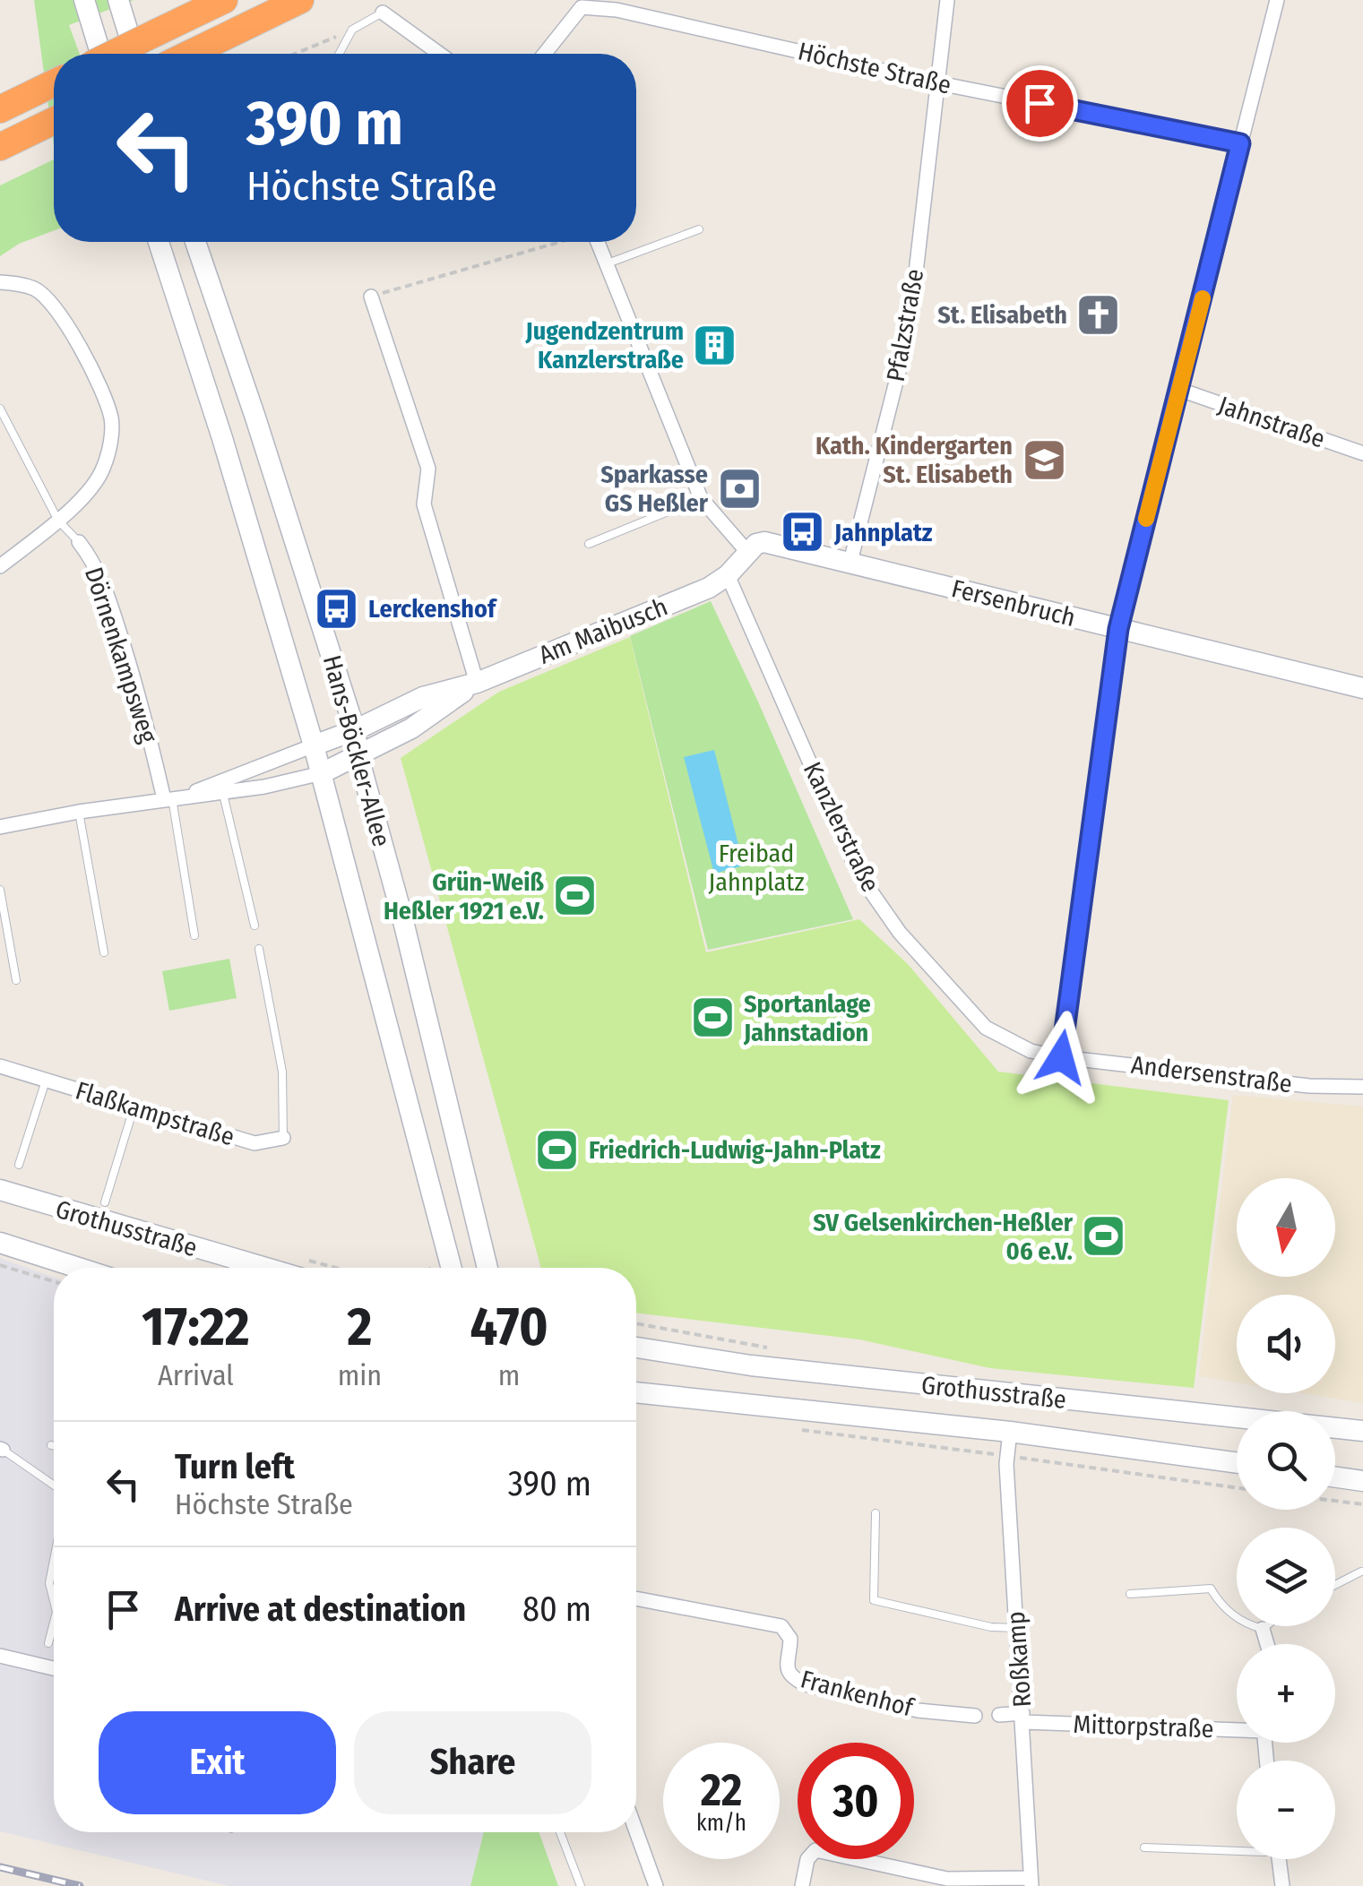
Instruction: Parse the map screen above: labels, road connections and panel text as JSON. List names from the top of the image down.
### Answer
{
  "streets": {
    "street": [
      "Höchste Straße",
      "Pfalzstraße",
      "Jahnstraße",
      "Fersenbruch",
      "Am Maibusch",
      "Dörnenkampsweg",
      "Hans-Böckler-Allee",
      "Kanzlerstraße",
      "Andersenstraße",
      "Flaßkampstraße",
      "Grothusstraße",
      "Roßkamp",
      "Frankenhof",
      "Mittorpstraße"
    ]
  },
  "crossings": [
    ["Höchste Straße", "Pfalzstraße"],
    ["Pfalzstraße", "Fersenbruch"],
    ["Am Maibusch", "Dörnenkampsweg"],
    ["Am Maibusch", "Hans-Böckler-Allee"],
    ["Am Maibusch", "Kanzlerstraße"],
    ["Kanzlerstraße", "Andersenstraße"],
    ["Grothusstraße", "Roßkamp"],
    ["Roßkamp", "Mittorpstraße"]
  ],
  "parks": ["Freibad Jahnplatz"],
  "places": {
    "church": ["St. Elisabeth"],
    "building": ["Jugendzentrum Kanzlerstraße"],
    "school or university": ["Kath. Kindergarten St. Elisabeth"],
    "bank": ["Sparkasse GS Heßler"],
    "bus stop": ["Jahnplatz", "Lerckenshof"],
    "sports": [
      "Grün-Weiß Heßler 1921 e.V.",
      "Sportanlage Jahnstadion",
      "Friedrich-Ludwig-Jahn-Platz",
      "SV Gelsenkirchen-Heßler 06 e.V."
    ]
  },
  "north": "bottom",
  "page": {
    "turn": ["390 m", "Höchste Straße"],
    "map_buttons": ["+", "−"],
    "eta": [
      "17:22",
      "Arrival",
      "2",
      "min",
      "470",
      "m"
    ],
    "list": [
      {
        "name": "Turn left",
        "note": "Höchste Straße",
        "value": "390 m"
      },
      {
        "name": "Arrive at destination",
        "value": "80 m"
      }
    ],
    "buttons": ["Exit", "Share"],
    "speed": "22 km/h",
    "limit": "30"
  }
}
